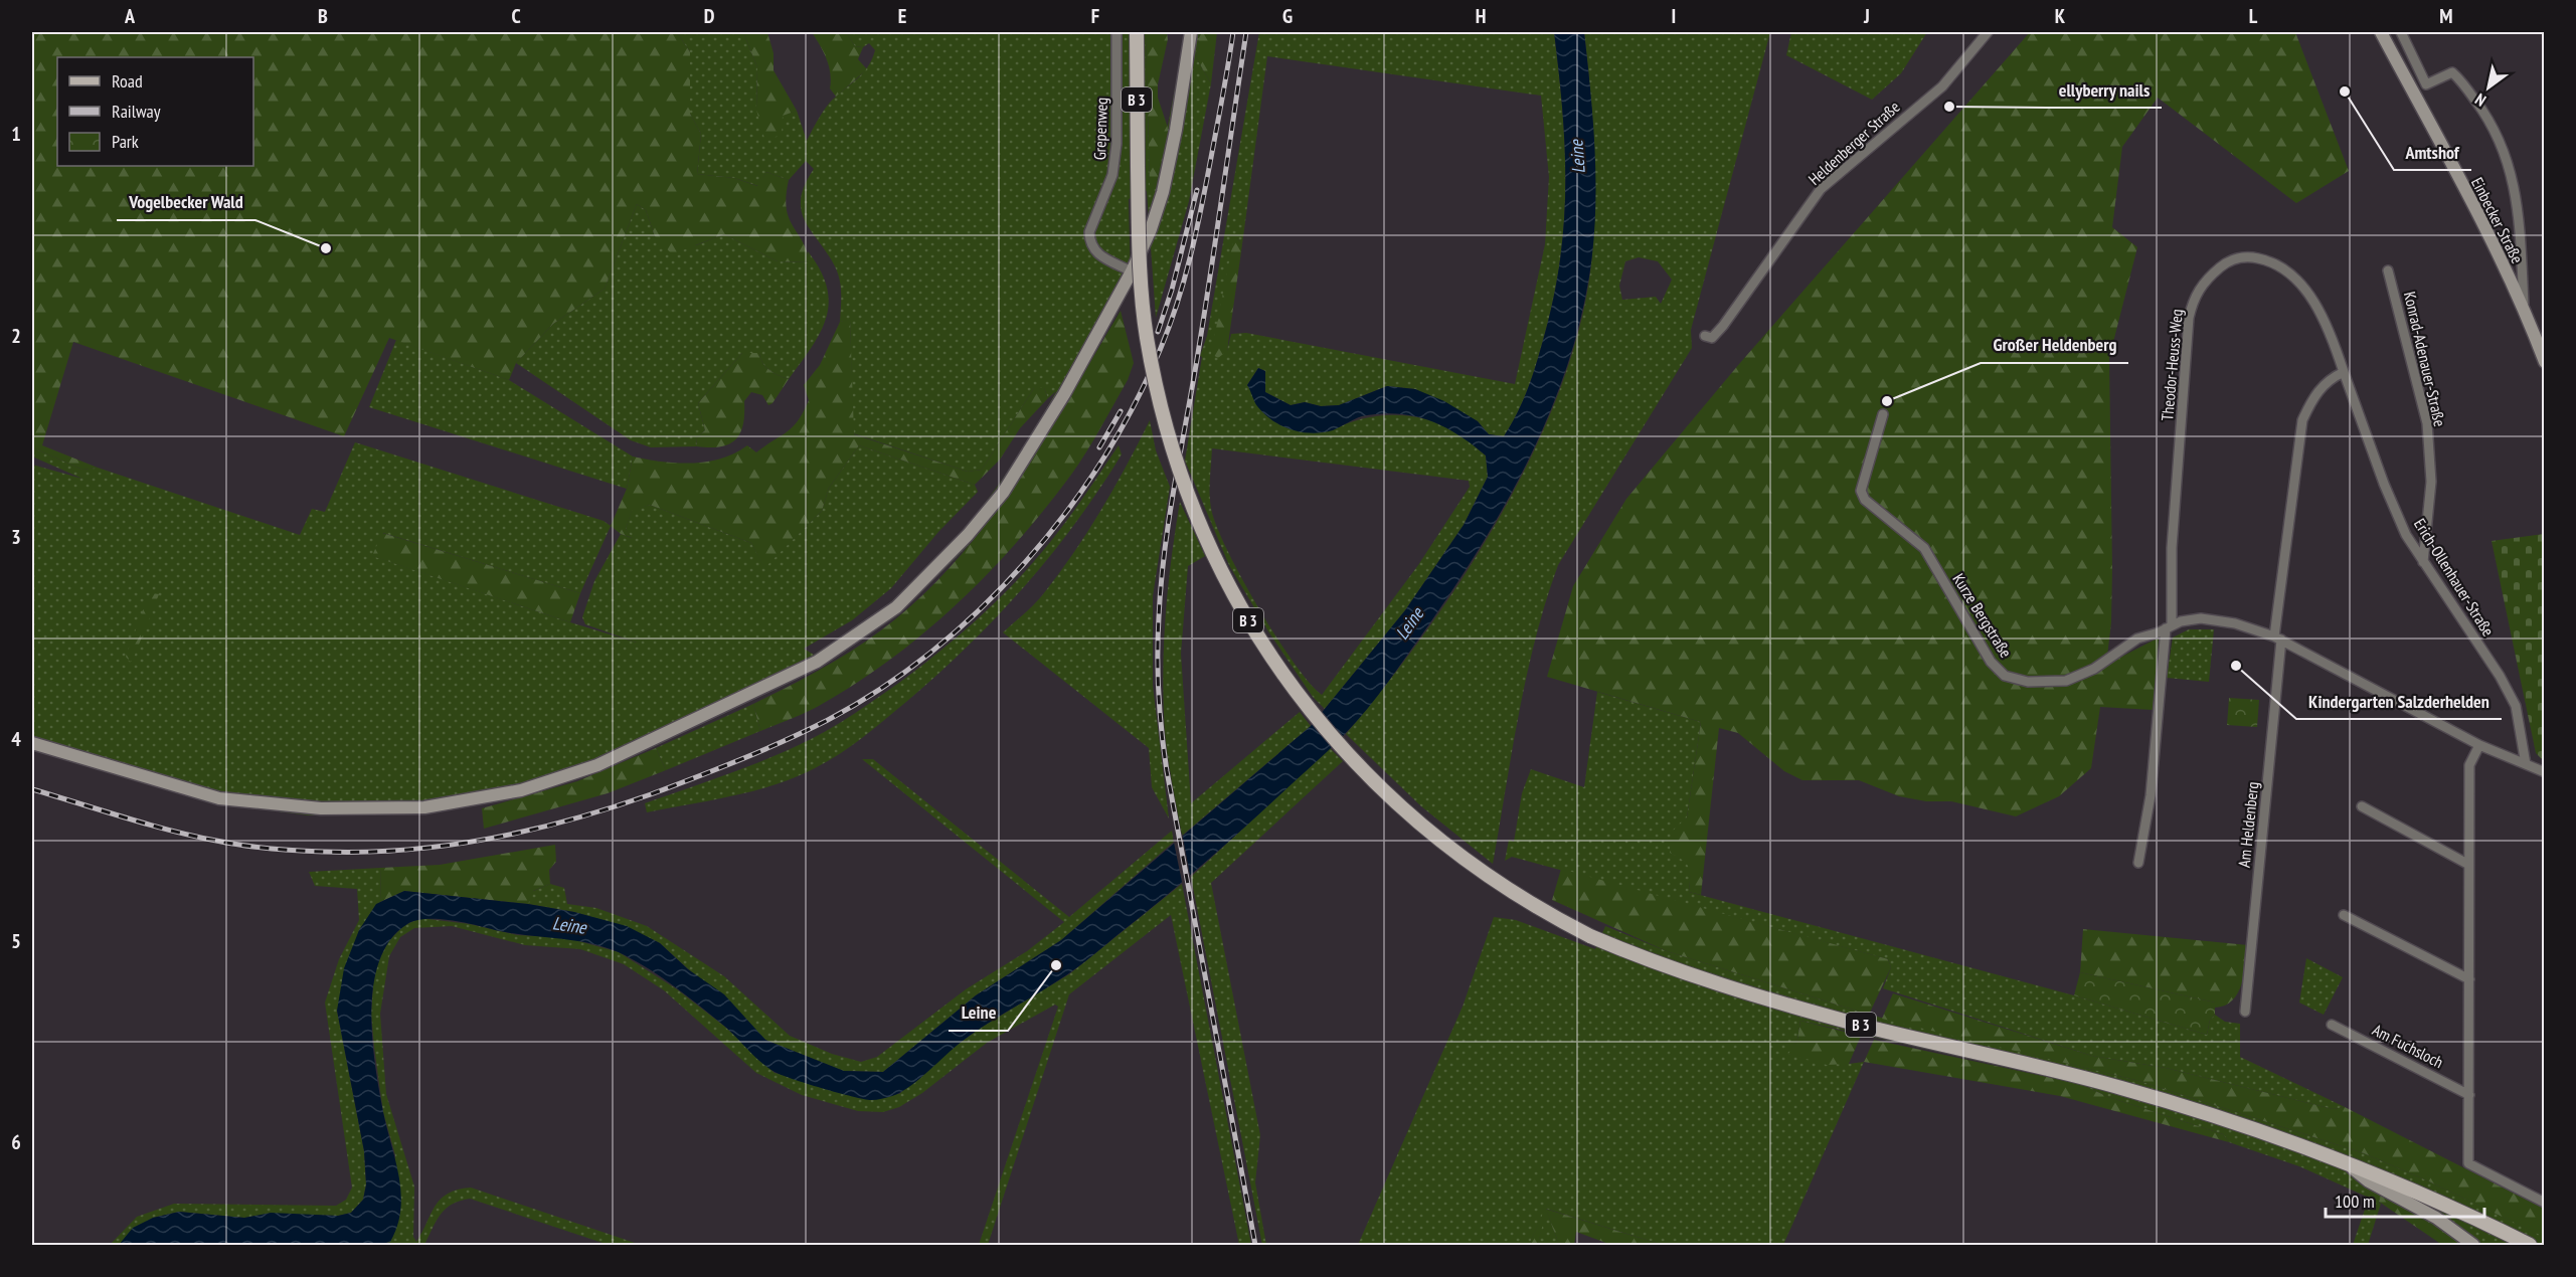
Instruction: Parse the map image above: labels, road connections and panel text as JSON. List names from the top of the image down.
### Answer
{
  "streets": {
    "main road": ["B 3"],
    "street": [
      "Grepenweg",
      "Heldenberger Straße",
      "Einbecker Straße",
      "Konrad-Adenauer-Straße",
      "Theodor-Heuss-Weg",
      "Erich-Ollenhauer-Straße",
      "Kurze Bergstraße",
      "Am Heldenberg",
      "Am Fuchsloch"
    ]
  },
  "crossings": [
    ["Konrad-Adenauer-Straße", "Erich-Ollenhauer-Straße"],
    ["Theodor-Heuss-Weg", "Erich-Ollenhauer-Straße"],
    ["Theodor-Heuss-Weg", "Kurze Bergstraße"],
    ["Erich-Ollenhauer-Straße", "Kurze Bergstraße"],
    ["Kurze Bergstraße", "Am Heldenberg"],
    ["Kurze Bergstraße", "Am Fuchsloch"]
  ],
  "water": ["Leine"],
  "places": [
    "Amtshof",
    "ellyberry nails",
    "Vogelbecker Wald",
    "Großer Heldenberg",
    "Kindergarten Salzderhelden",
    "Leine"
  ],
  "legend": ["Road", "Railway", "Park"],
  "scale_bar": "100 m",
  "north": "bottom left",
  "grid": {
    "columns": [
      "A",
      "B",
      "C",
      "D",
      "E",
      "F",
      "G",
      "H",
      "I",
      "J",
      "K",
      "L",
      "M"
    ],
    "rows": [
      "1",
      "2",
      "3",
      "4",
      "5",
      "6"
    ]
  }
}
